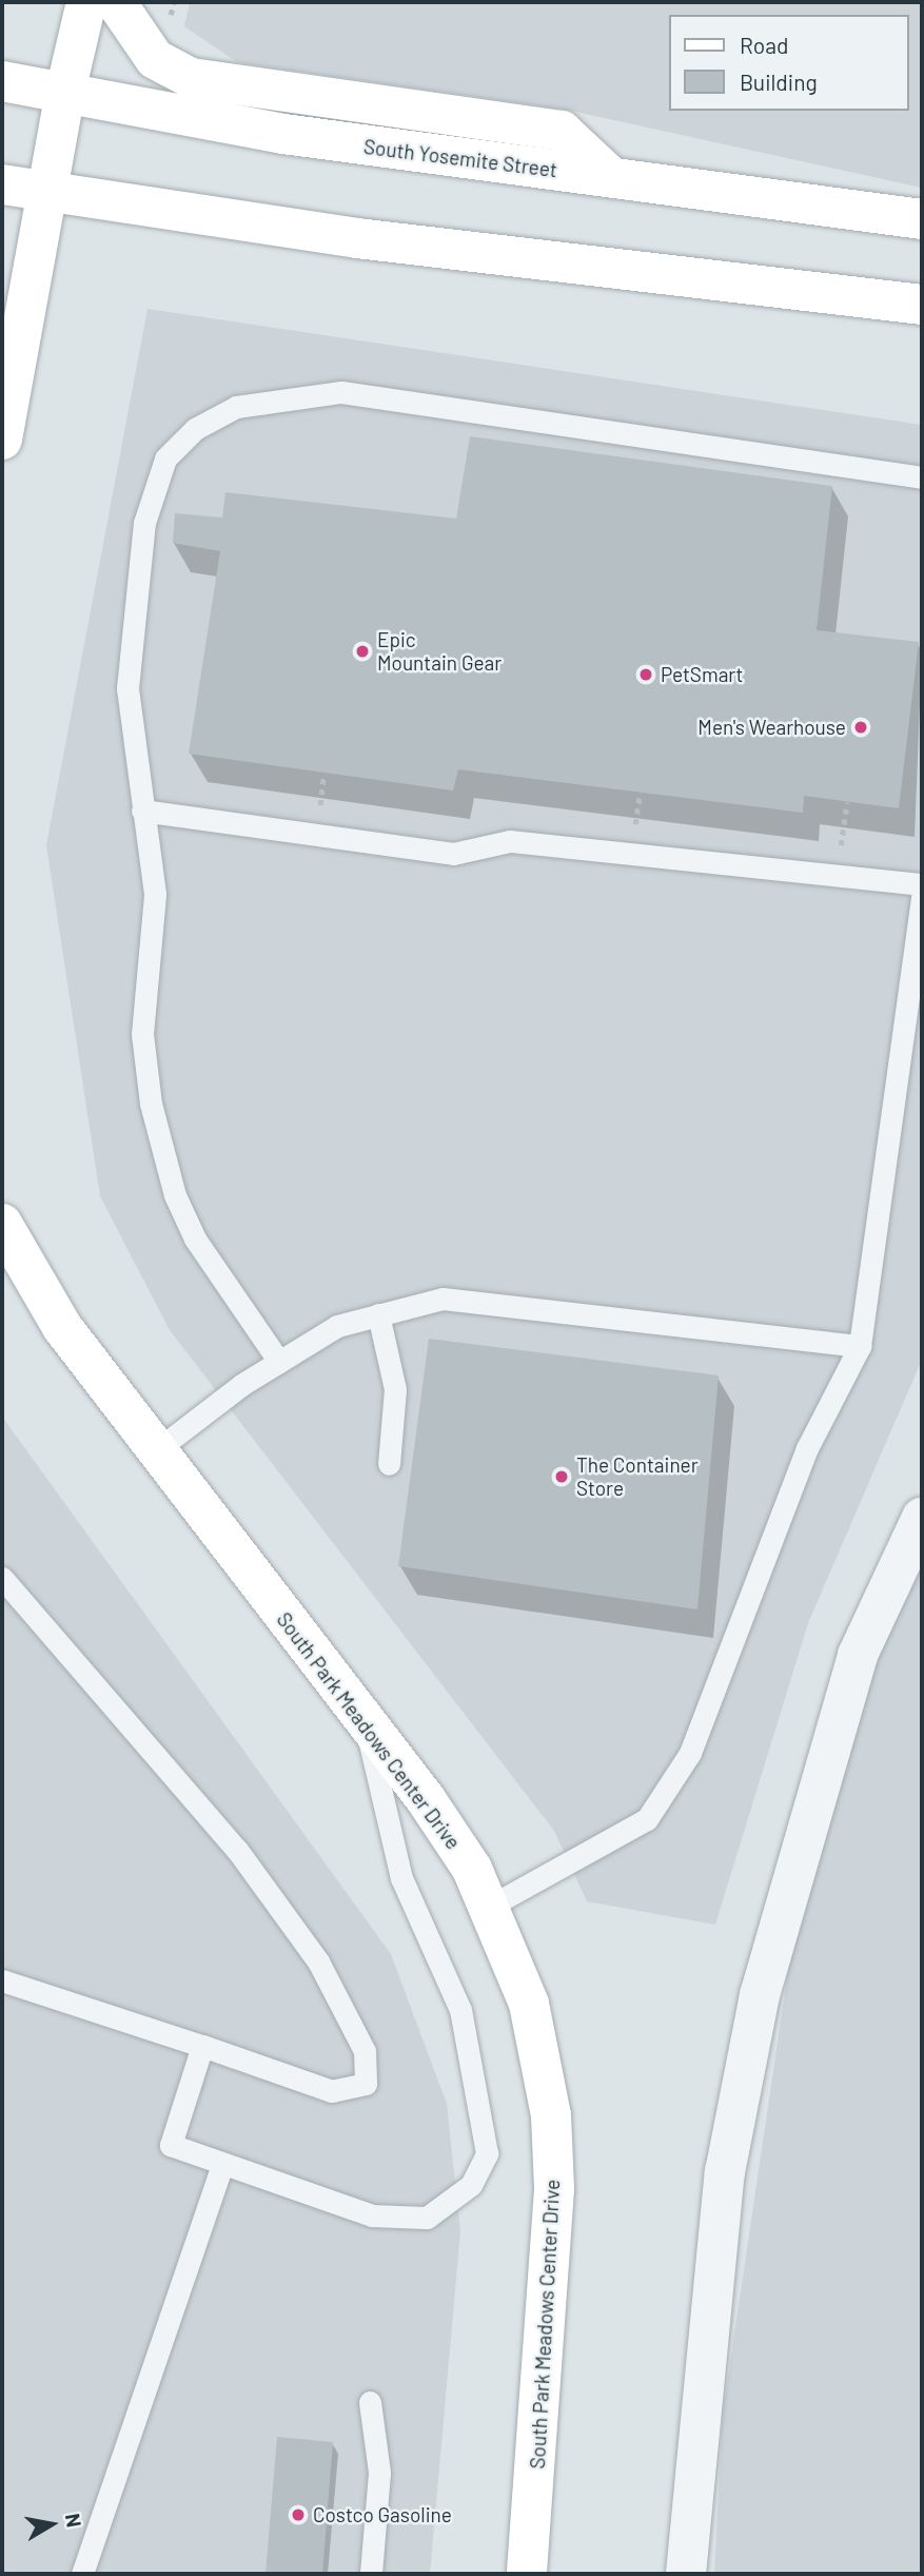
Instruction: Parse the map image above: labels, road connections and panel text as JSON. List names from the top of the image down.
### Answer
{
  "streets": {
    "main road": ["South Yosemite Street", "South Park Meadows Center Drive"]
  },
  "places": [
    "Epic Mountain Gear",
    "PetSmart",
    "Men's Wearhouse",
    "The Container Store",
    "Costco Gasoline"
  ],
  "legend": ["Road", "Building"],
  "north": "right"
}
